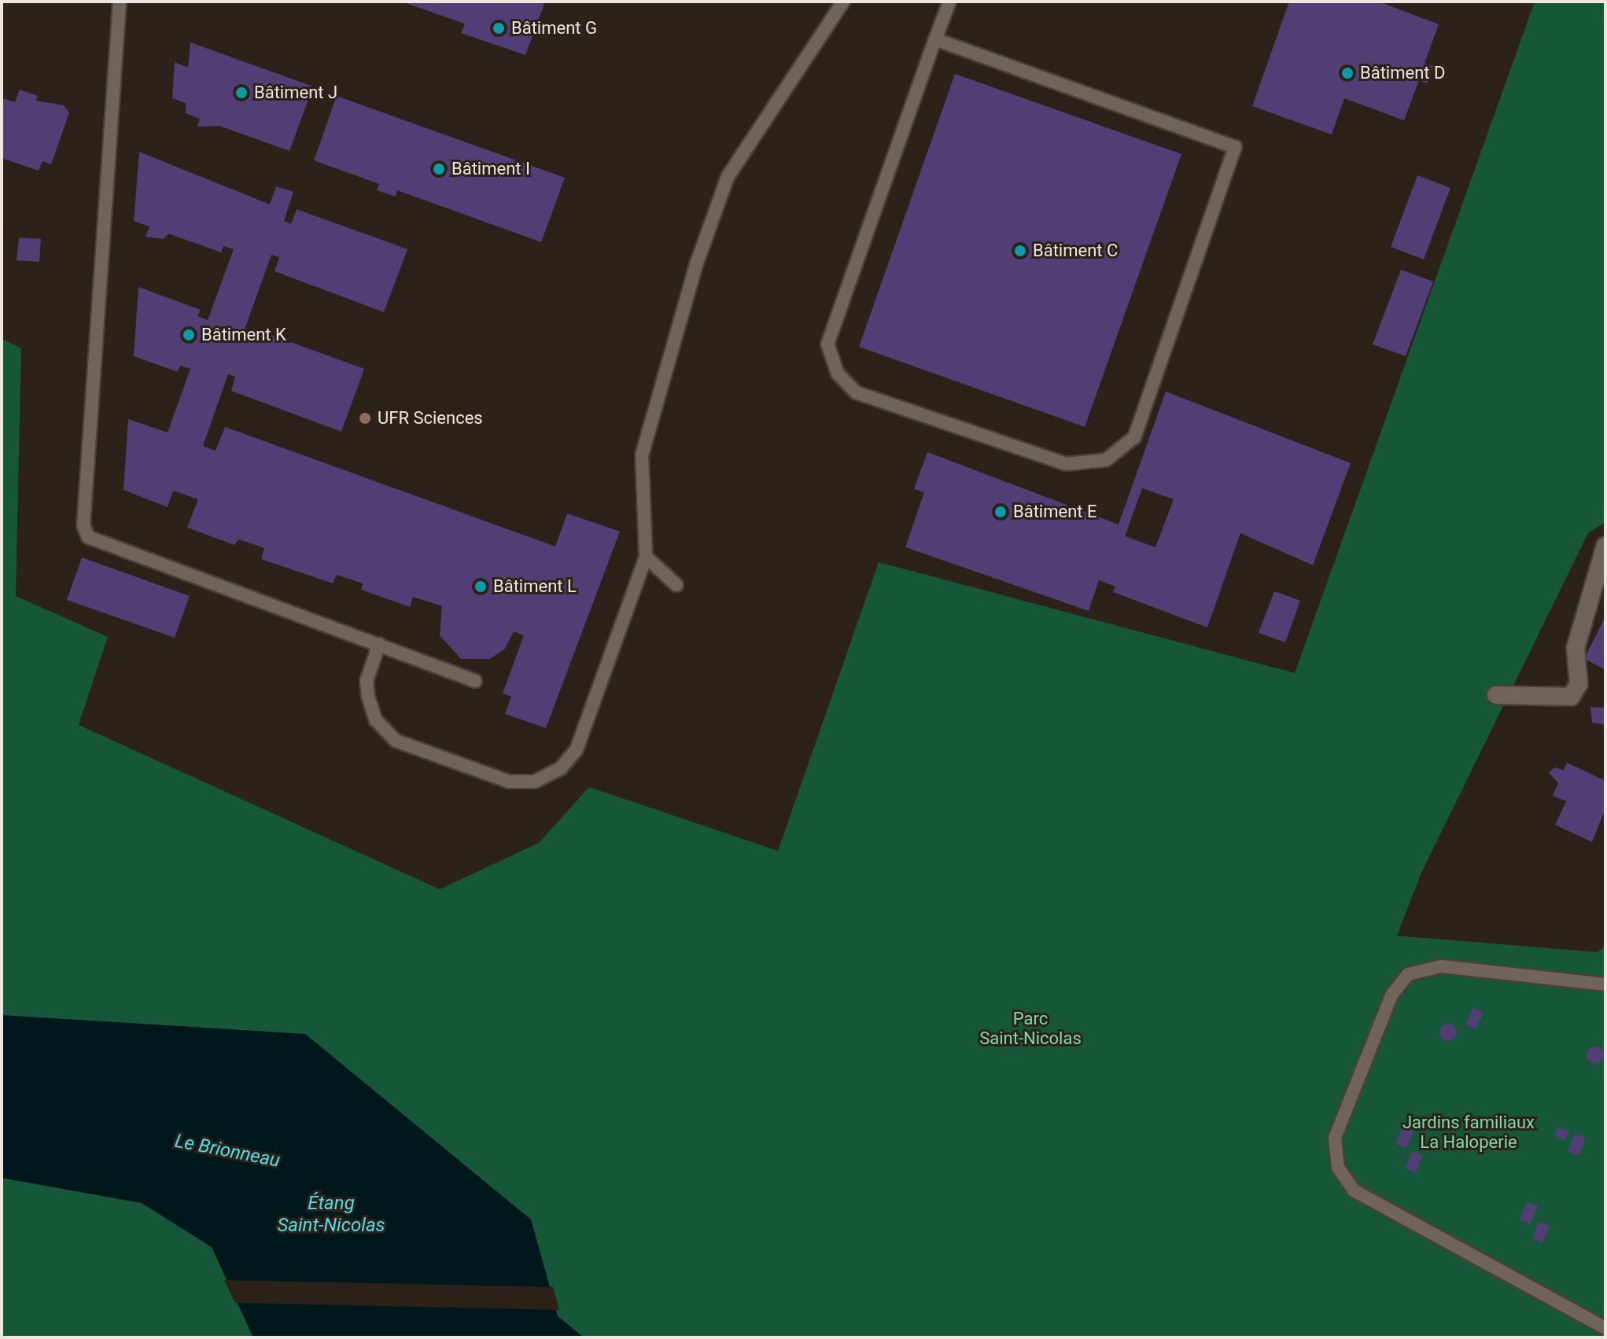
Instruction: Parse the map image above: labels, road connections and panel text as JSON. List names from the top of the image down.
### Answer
{
  "water": ["Le Brionneau", "Étang Saint-Nicolas"],
  "parks": ["Parc Saint-Nicolas", "Jardins familiaux La Haloperie"],
  "places": [
    "Bâtiment G",
    "Bâtiment D",
    "Bâtiment J",
    "Bâtiment I",
    "Bâtiment C",
    "Bâtiment K",
    "UFR Sciences",
    "Bâtiment E",
    "Bâtiment L"
  ]
}
